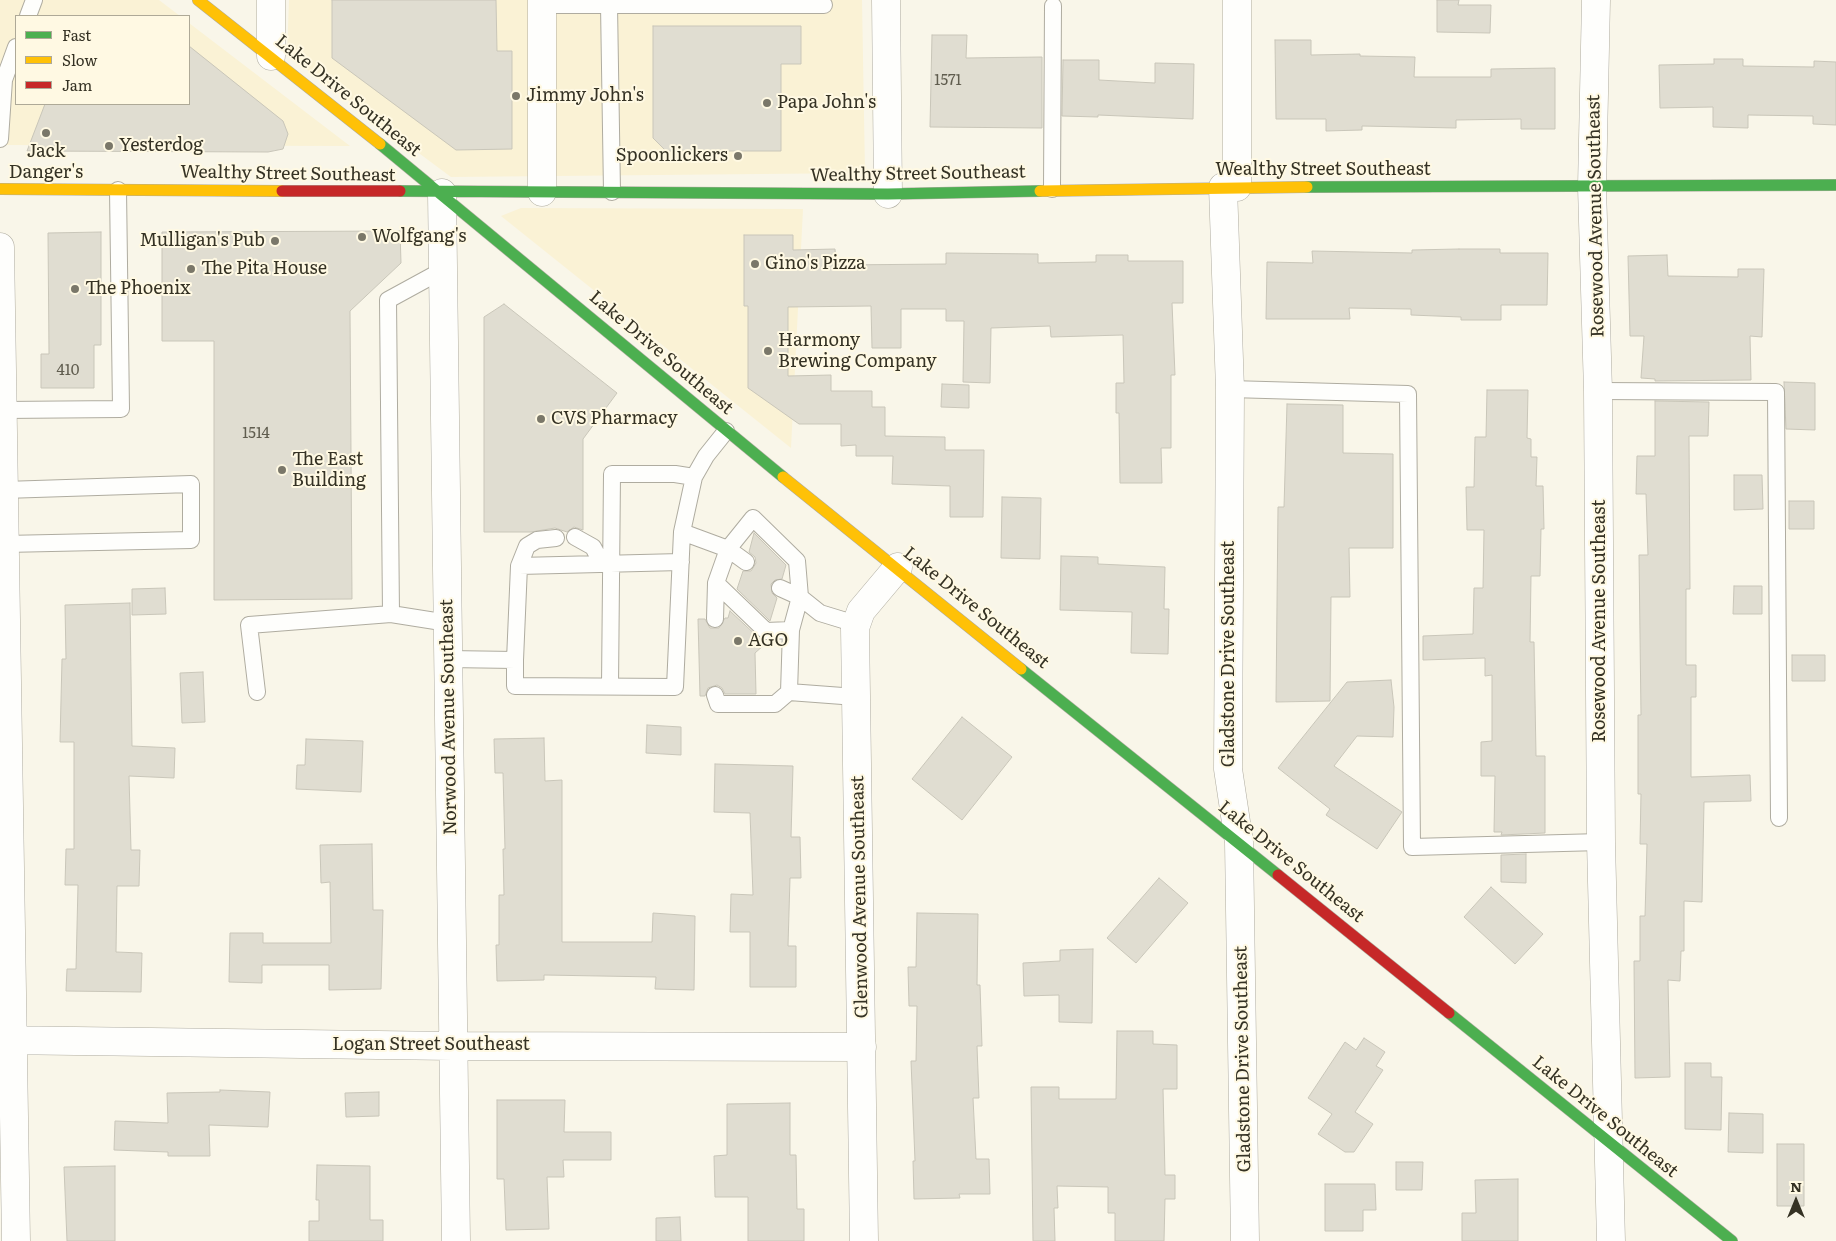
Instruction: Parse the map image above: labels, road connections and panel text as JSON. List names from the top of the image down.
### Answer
{
  "streets": {
    "main road": ["Lake Drive Southeast", "Wealthy Street Southeast"],
    "street": [
      "Rosewood Avenue Southeast",
      "Gladstone Drive Southeast",
      "Norwood Avenue Southeast",
      "Glenwood Avenue Southeast",
      "Logan Street Southeast"
    ]
  },
  "crossings": [
    ["Lake Drive Southeast", "Wealthy Street Southeast"],
    ["Lake Drive Southeast", "Rosewood Avenue Southeast"],
    ["Lake Drive Southeast", "Gladstone Drive Southeast"],
    ["Lake Drive Southeast", "Norwood Avenue Southeast"],
    ["Lake Drive Southeast", "Glenwood Avenue Southeast"],
    ["Wealthy Street Southeast", "Rosewood Avenue Southeast"],
    ["Wealthy Street Southeast", "Gladstone Drive Southeast"],
    ["Wealthy Street Southeast", "Norwood Avenue Southeast"],
    ["Norwood Avenue Southeast", "Logan Street Southeast"],
    ["Glenwood Avenue Southeast", "Logan Street Southeast"]
  ],
  "places": [
    "Jimmy John's",
    "Papa John's",
    "Jack Danger's",
    "Yesterdog",
    "Spoonlickers",
    "Wolfgang's",
    "Mulligan's Pub",
    "Gino's Pizza",
    "The Pita House",
    "The Phoenix",
    "Harmony Brewing Company",
    "CVS Pharmacy",
    "The East Building",
    "AGO"
  ],
  "house_numbers": ["1571", "410", "1514"],
  "legend": ["Fast", "Slow", "Jam"],
  "north": "top"
}
